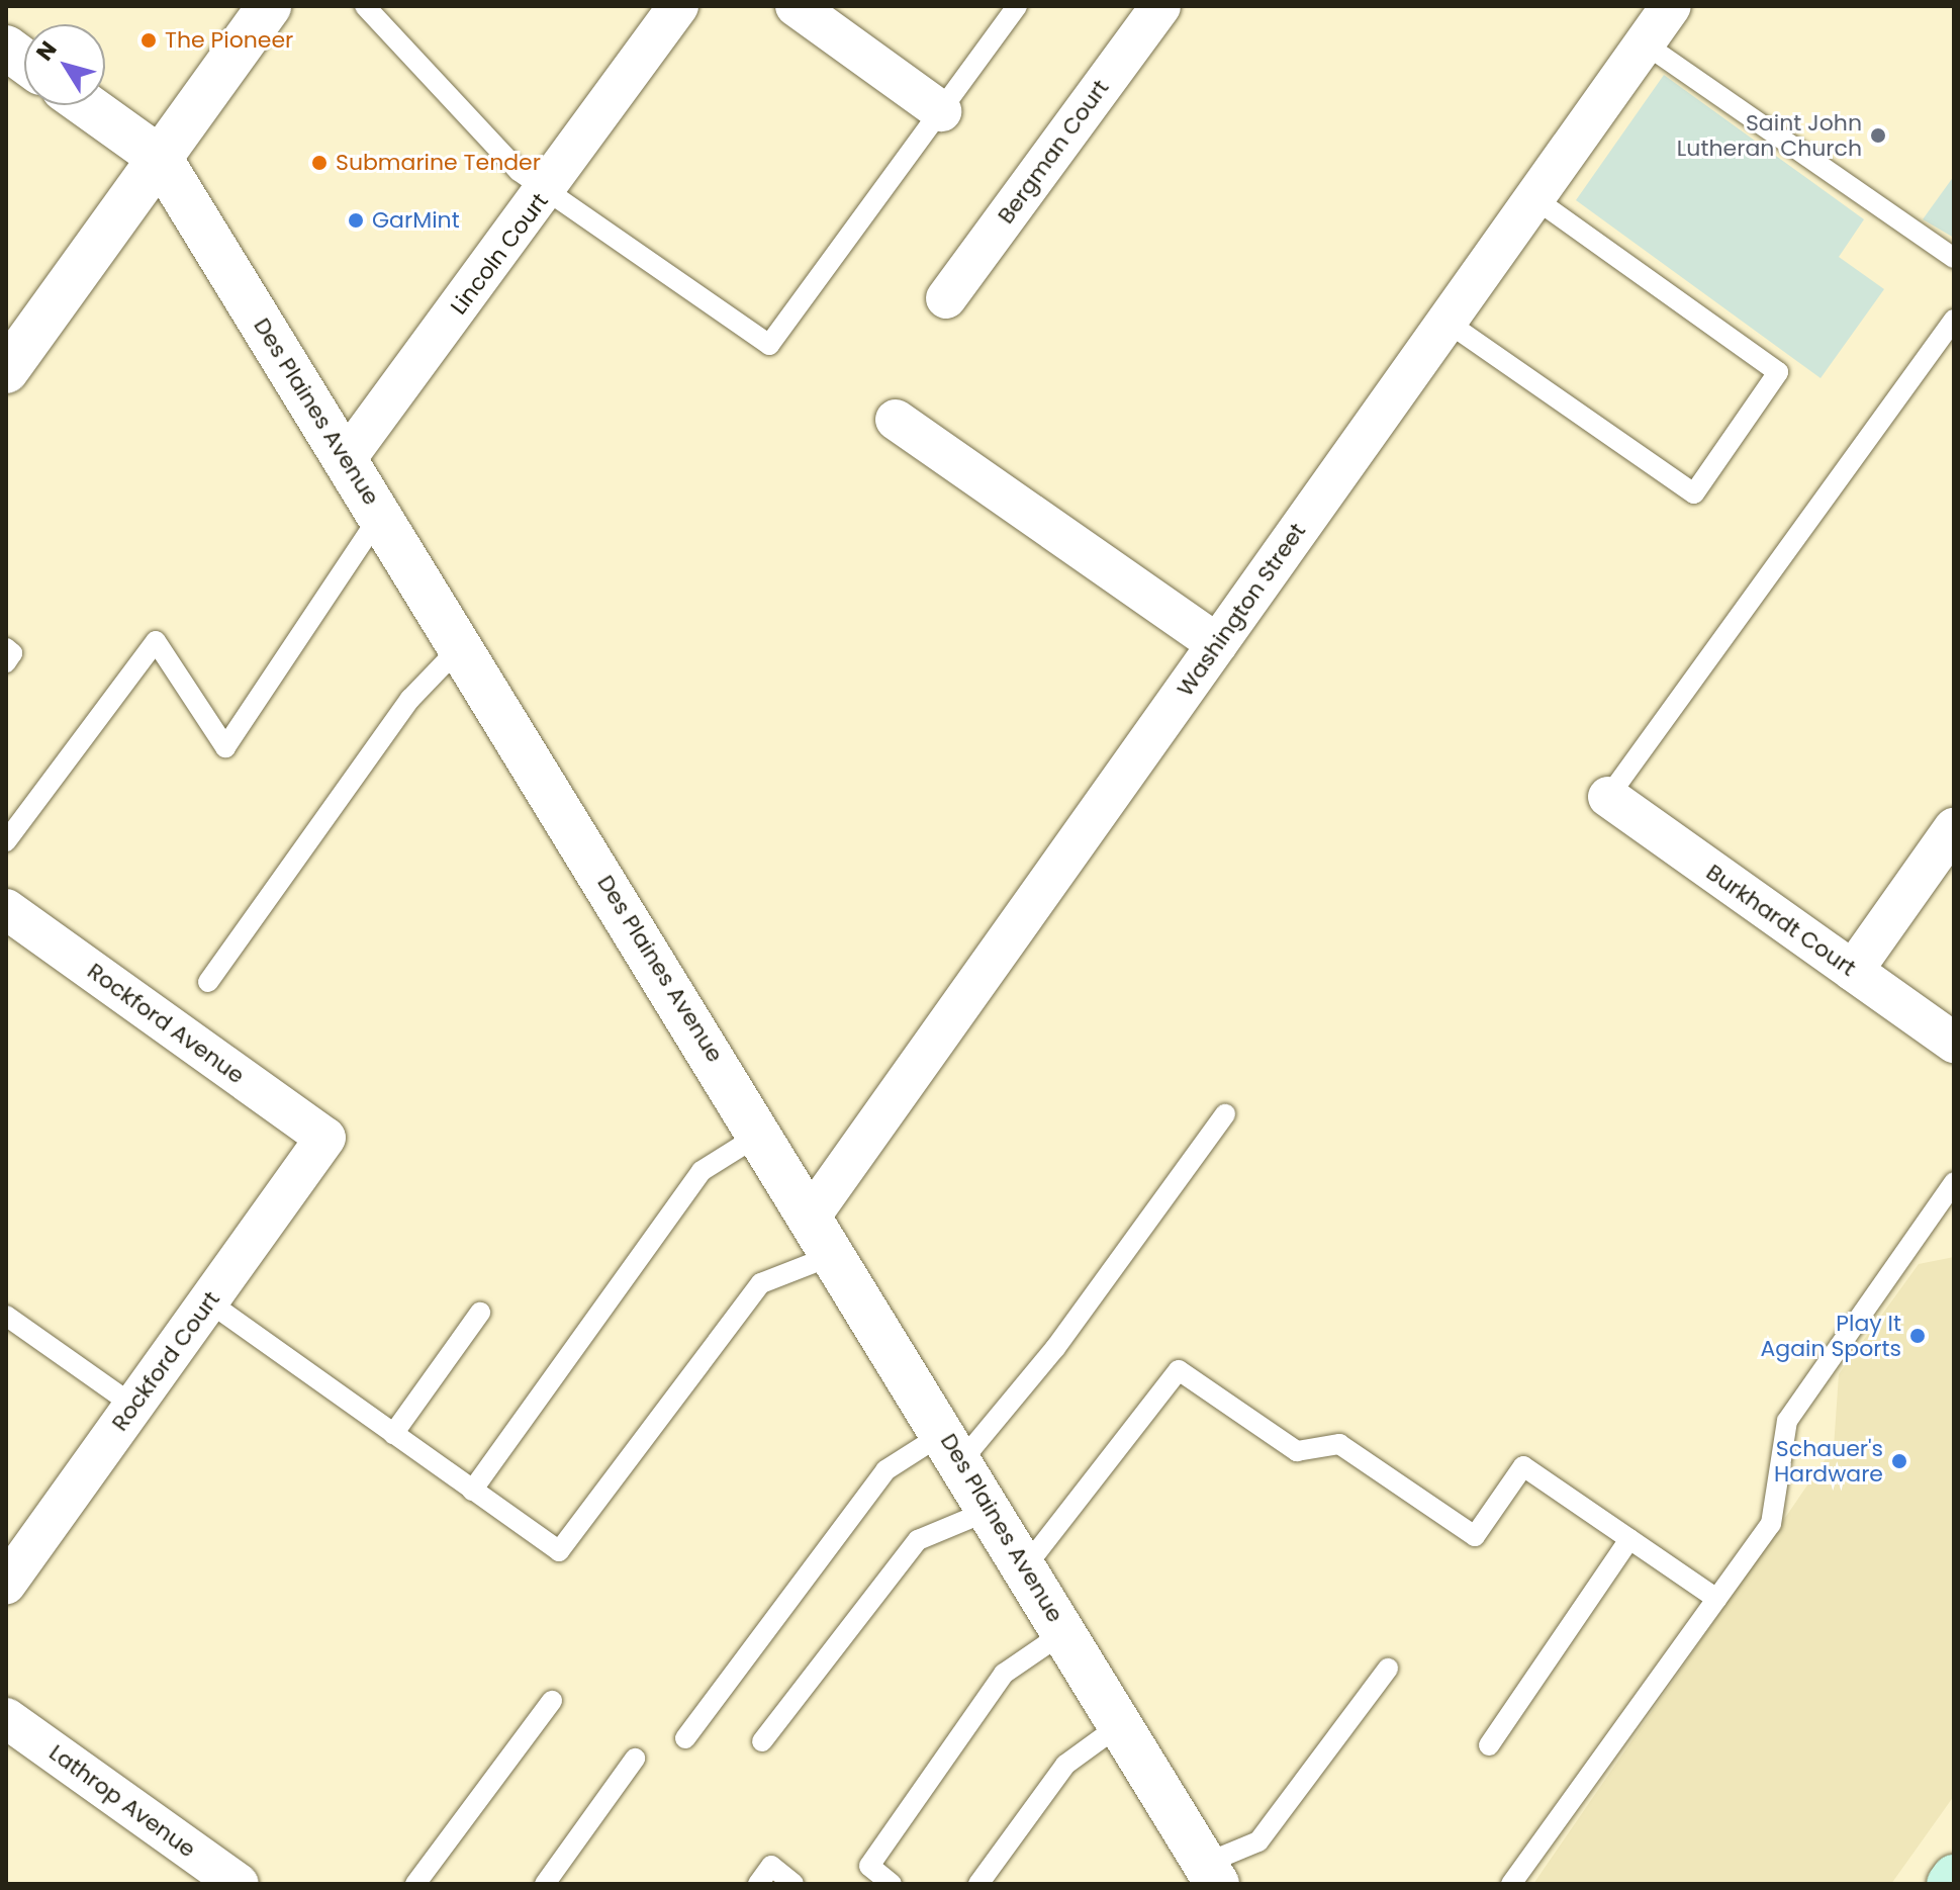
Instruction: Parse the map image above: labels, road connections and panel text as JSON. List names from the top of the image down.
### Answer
{
  "streets": {
    "street": [
      "Bergman Court",
      "Lincoln Court",
      "Des Plaines Avenue",
      "Washington Street",
      "Burkhardt Court",
      "Rockford Avenue",
      "Rockford Court",
      "Lathrop Avenue"
    ]
  },
  "crossings": [
    ["Lincoln Court", "Des Plaines Avenue"],
    ["Des Plaines Avenue", "Washington Street"],
    ["Rockford Avenue", "Rockford Court"]
  ],
  "places": [
    "The Pioneer",
    "Saint John Lutheran Church",
    "Submarine Tender",
    "GarMint",
    "Play It Again Sports",
    "Schauer's Hardware"
  ],
  "north": "top left"
}
